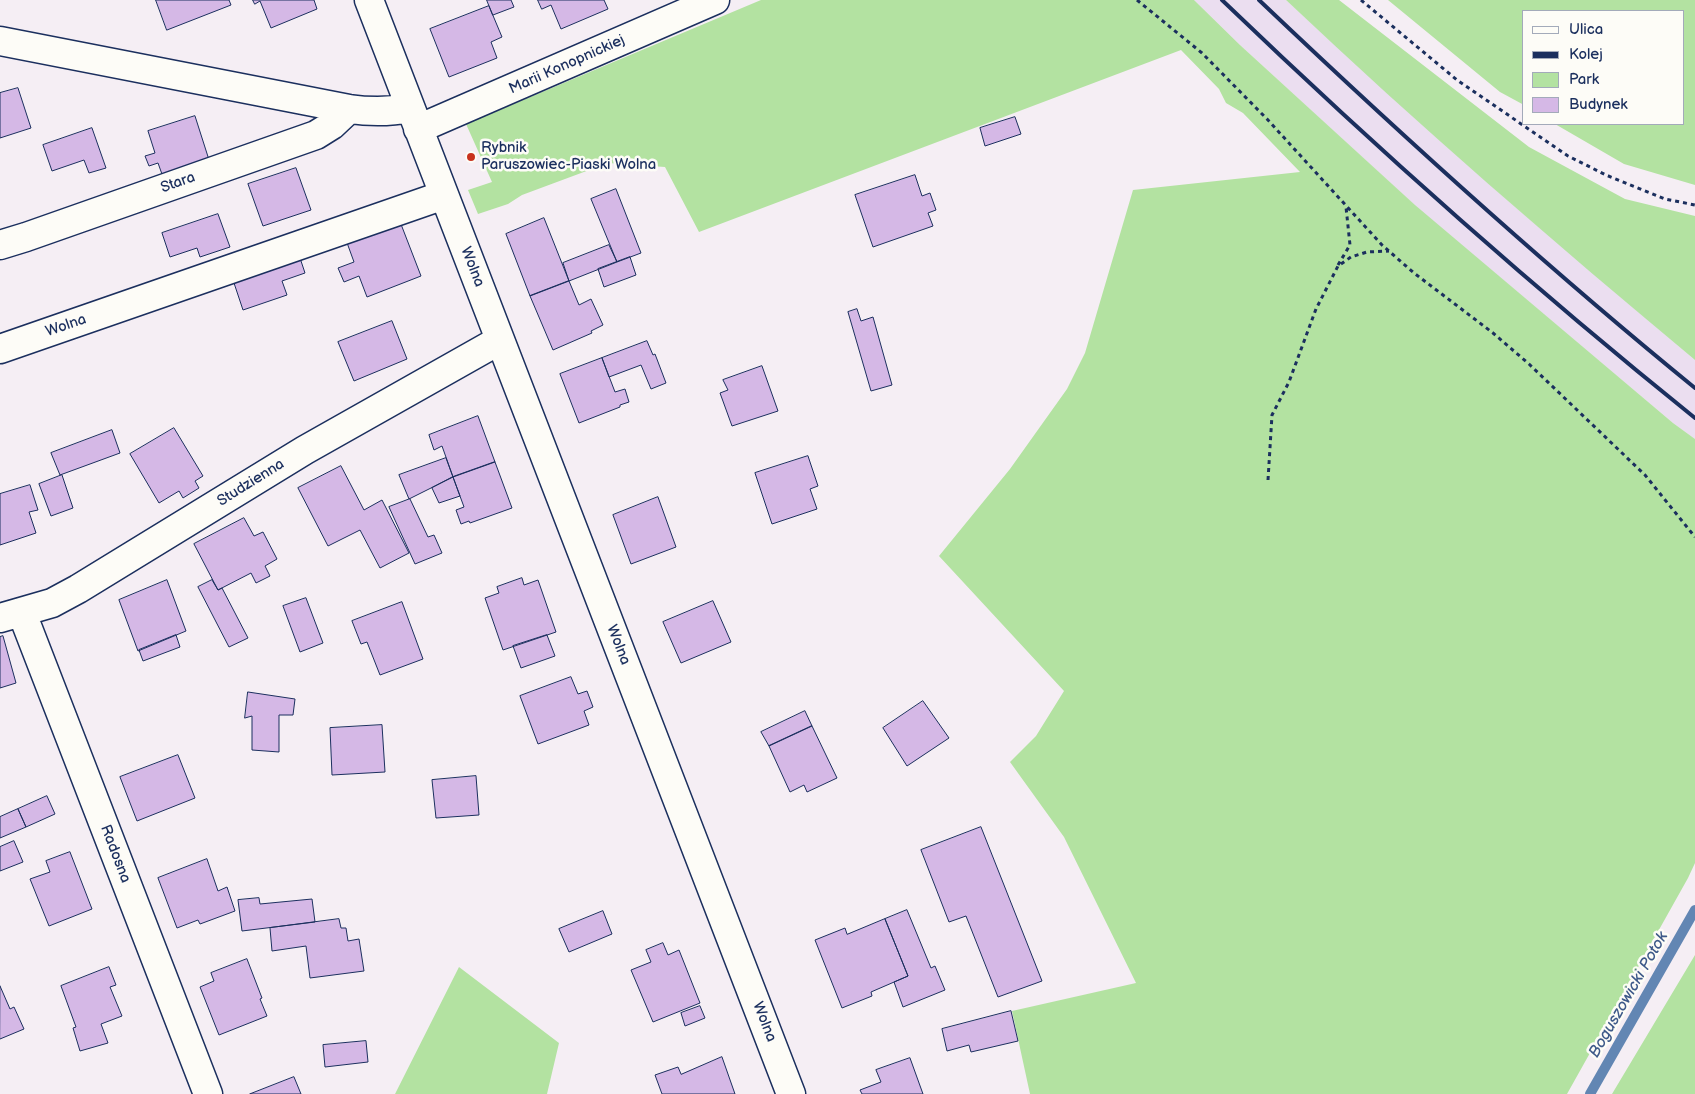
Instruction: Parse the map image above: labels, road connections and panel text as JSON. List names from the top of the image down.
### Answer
{
  "streets": {
    "street": [
      "Marii Konopnickiej",
      "Stara",
      "Wolna",
      "Studzienna",
      "Radosna"
    ]
  },
  "crossings": [
    ["Marii Konopnickiej", "Wolna"],
    ["Wolna", "Studzienna"],
    ["Studzienna", "Radosna"]
  ],
  "water": ["Boguszowicki Potok"],
  "places": ["Rybnik Paruszowiec-Piaski Wolna"],
  "legend": [
    "Ulica",
    "Kolej",
    "Park",
    "Budynek"
  ]
}
